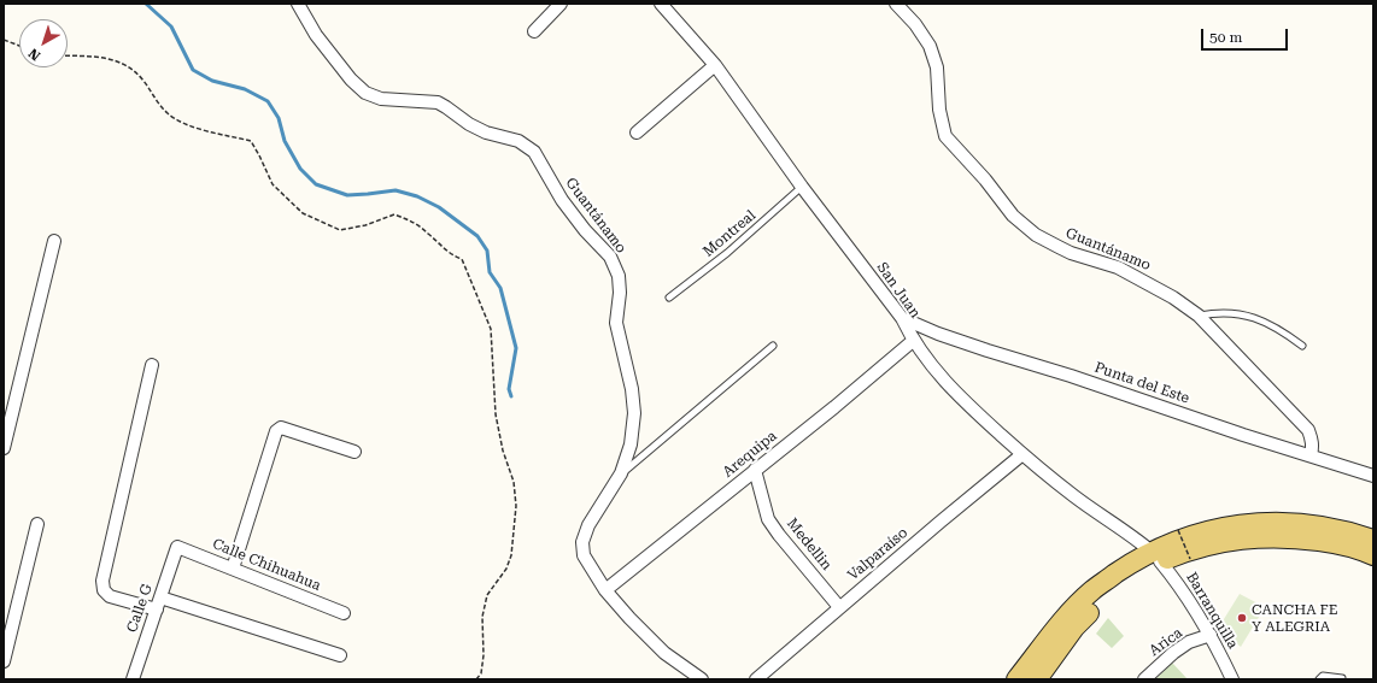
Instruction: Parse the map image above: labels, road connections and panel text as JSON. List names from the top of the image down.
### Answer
{
  "streets": {
    "street": [
      "Guantánamo",
      "San Juan",
      "Punta del Este",
      "Arequipa",
      "Medellin",
      "Valparaíso",
      "Calle Chihuahua",
      "Calle G",
      "Barranquilla",
      "Arica"
    ],
    "lane": ["Montreal"]
  },
  "crossings": [
    ["Guantánamo", "Punta del Este"],
    ["Guantánamo", "Arequipa"],
    ["Montreal", "San Juan"],
    ["San Juan", "Punta del Este"],
    ["San Juan", "Arequipa"],
    ["San Juan", "Valparaíso"],
    ["San Juan", "Barranquilla"],
    ["Arequipa", "Medellin"],
    ["Medellin", "Valparaíso"],
    ["Calle Chihuahua", "Calle G"],
    ["Barranquilla", "Arica"]
  ],
  "places": ["CANCHA FE Y ALEGRIA"],
  "scale_bar": "50 m",
  "north": "bottom left"
}
